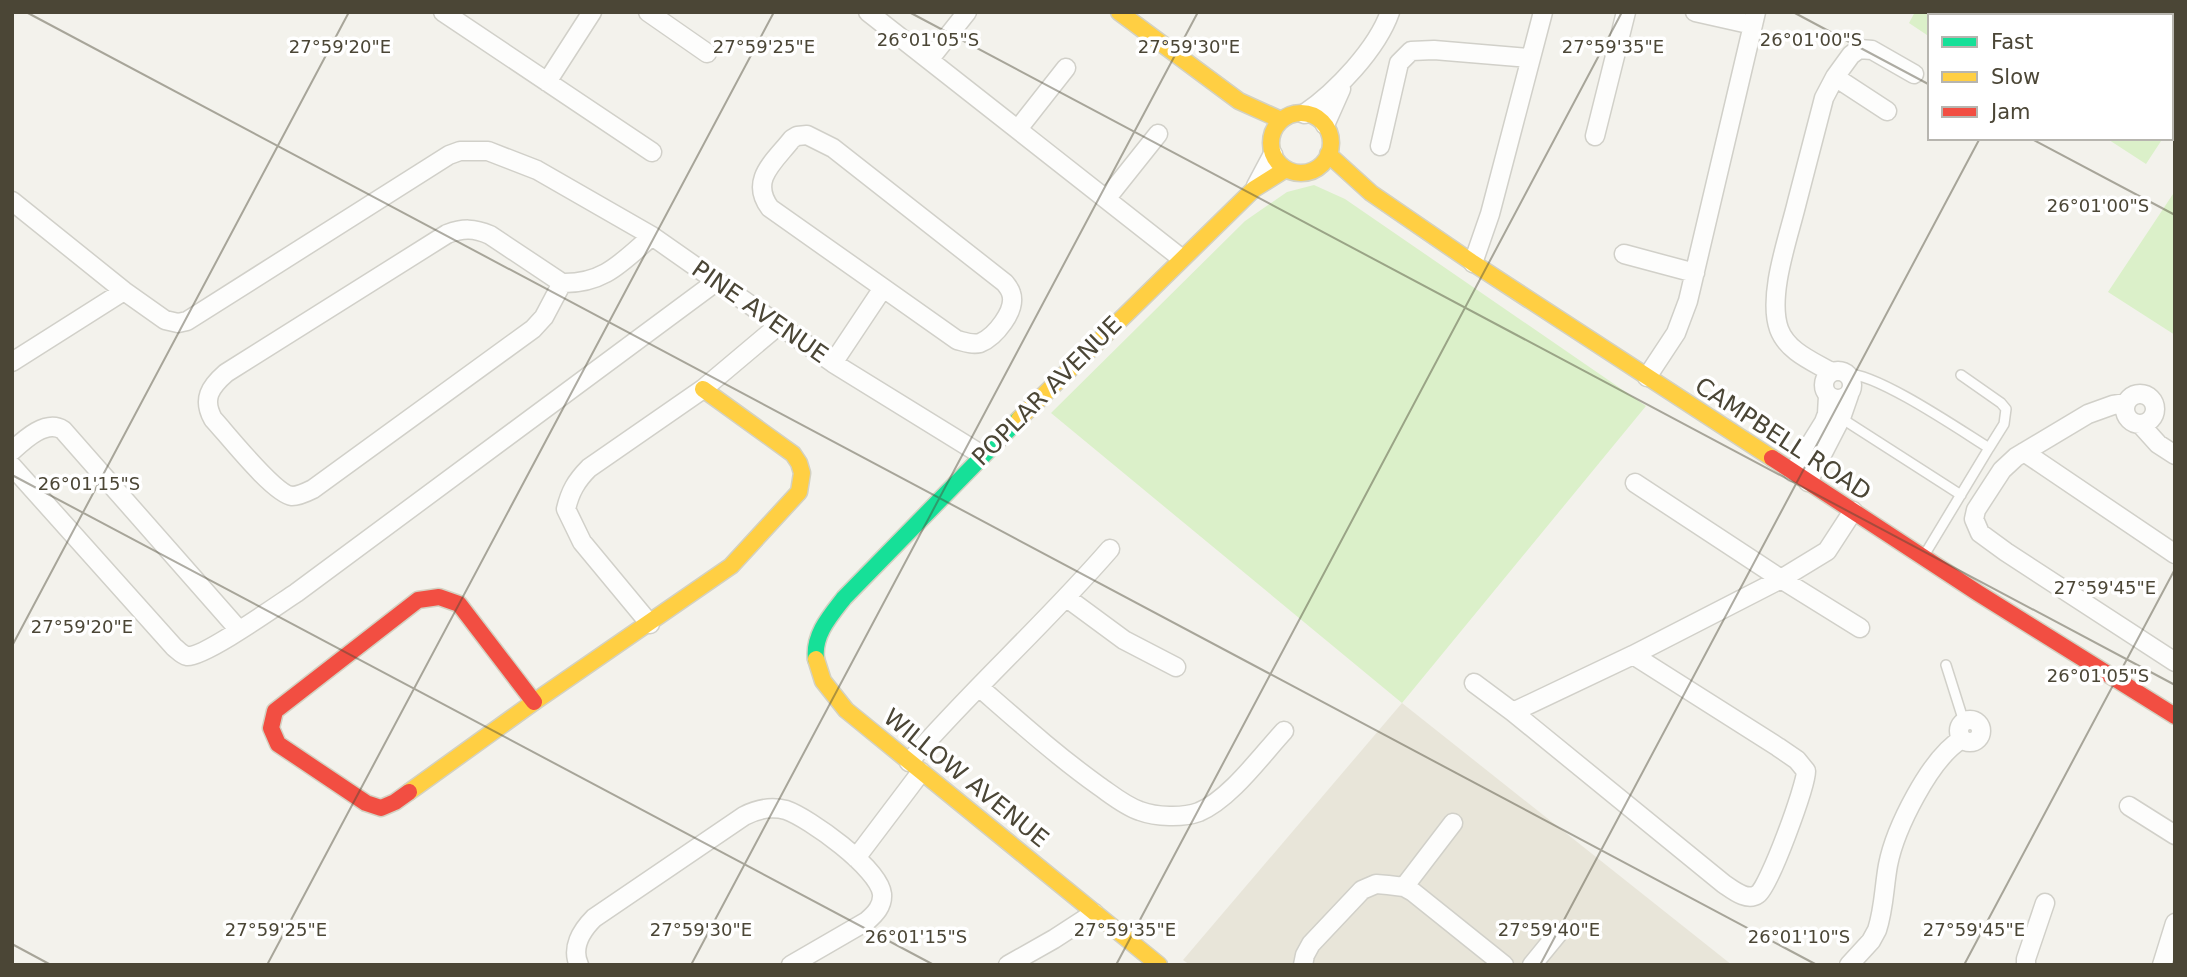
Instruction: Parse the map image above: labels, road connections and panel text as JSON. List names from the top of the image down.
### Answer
{
  "streets": {
    "street": [
      "PINE AVENUE",
      "POPLAR AVENUE",
      "CAMPBELL ROAD",
      "WILLOW AVENUE"
    ]
  },
  "crossings": [
    ["PINE AVENUE", "POPLAR AVENUE"],
    ["POPLAR AVENUE", "CAMPBELL ROAD"],
    ["POPLAR AVENUE", "WILLOW AVENUE"]
  ],
  "legend": ["Fast", "Slow", "Jam"],
  "coordinates": [
    "26°01'05\"S",
    "26°01'00\"S",
    "27°59'20\"E",
    "27°59'25\"E",
    "27°59'30\"E",
    "27°59'35\"E",
    "26°01'15\"S",
    "27°59'45\"E",
    "27°59'40\"E",
    "26°01'10\"S"
  ]
}
